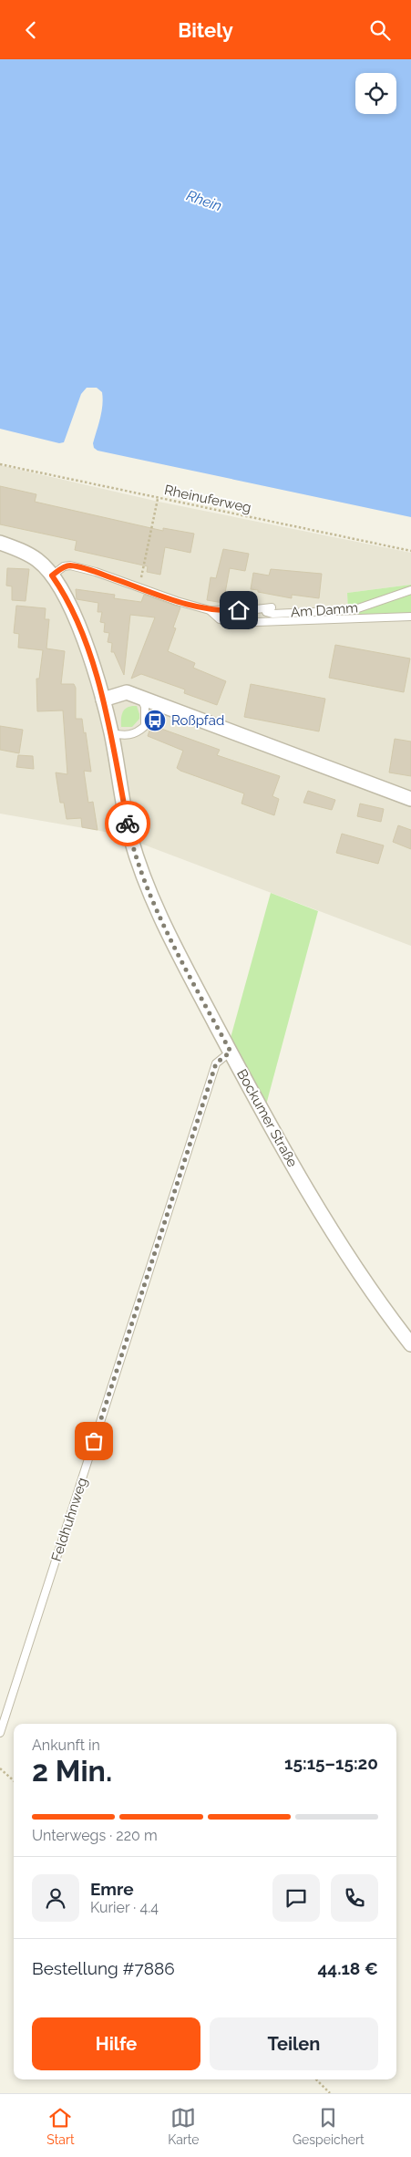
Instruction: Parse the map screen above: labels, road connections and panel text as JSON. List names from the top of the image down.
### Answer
{
  "streets": {
    "street": ["Bockumer Straße"],
    "lane": ["Am Damm", "Feldhuhnweg"],
    "path": ["Rheinuferweg"]
  },
  "crossings": [
    ["Am Damm", "Bockumer Straße"],
    ["Bockumer Straße", "Feldhuhnweg"]
  ],
  "water": ["Rhein"],
  "places": {
    "bus stop": ["Roßpfad"]
  },
  "page": {
    "header": "Bitely",
    "heading": ["2 Min.", "Ankunft in", "15:15–15:20"],
    "panel": [
      "Emre",
      "Kurier · 4.4",
      "Bestellung #7886",
      "44.18 €"
    ],
    "bar": "Unterwegs · 220 m",
    "buttons": ["Hilfe", "Teilen"],
    "tabs": ["Start", "Karte", "Gespeichert"]
  }
}
